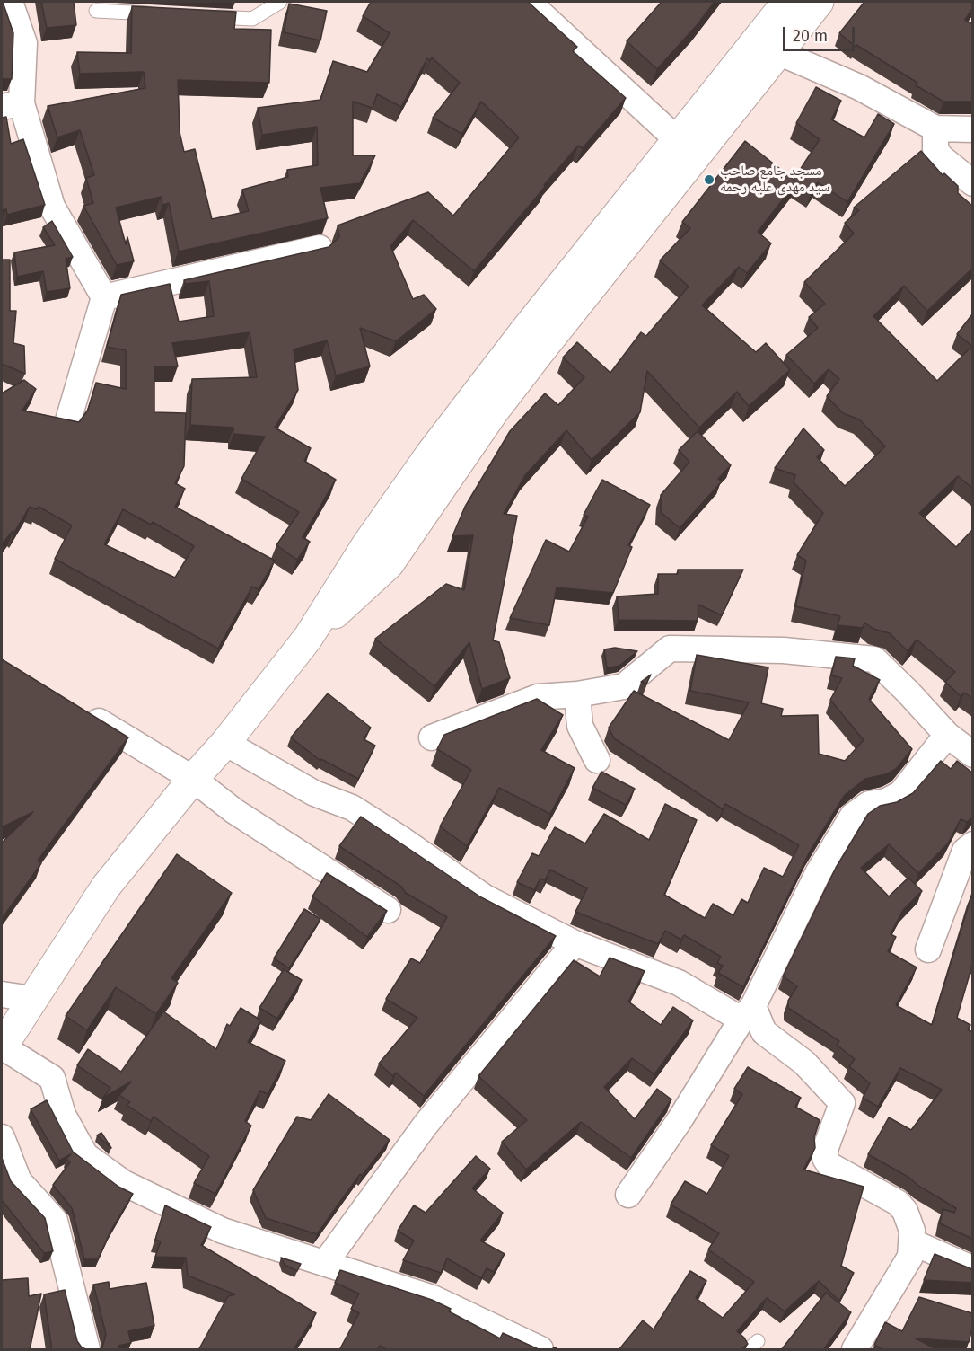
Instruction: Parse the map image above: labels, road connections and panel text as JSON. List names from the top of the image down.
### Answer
{
  "places": ["مسجد جامع صاحب سید مهدی علیه رحمه"],
  "scale_bar": "20 m"
}
